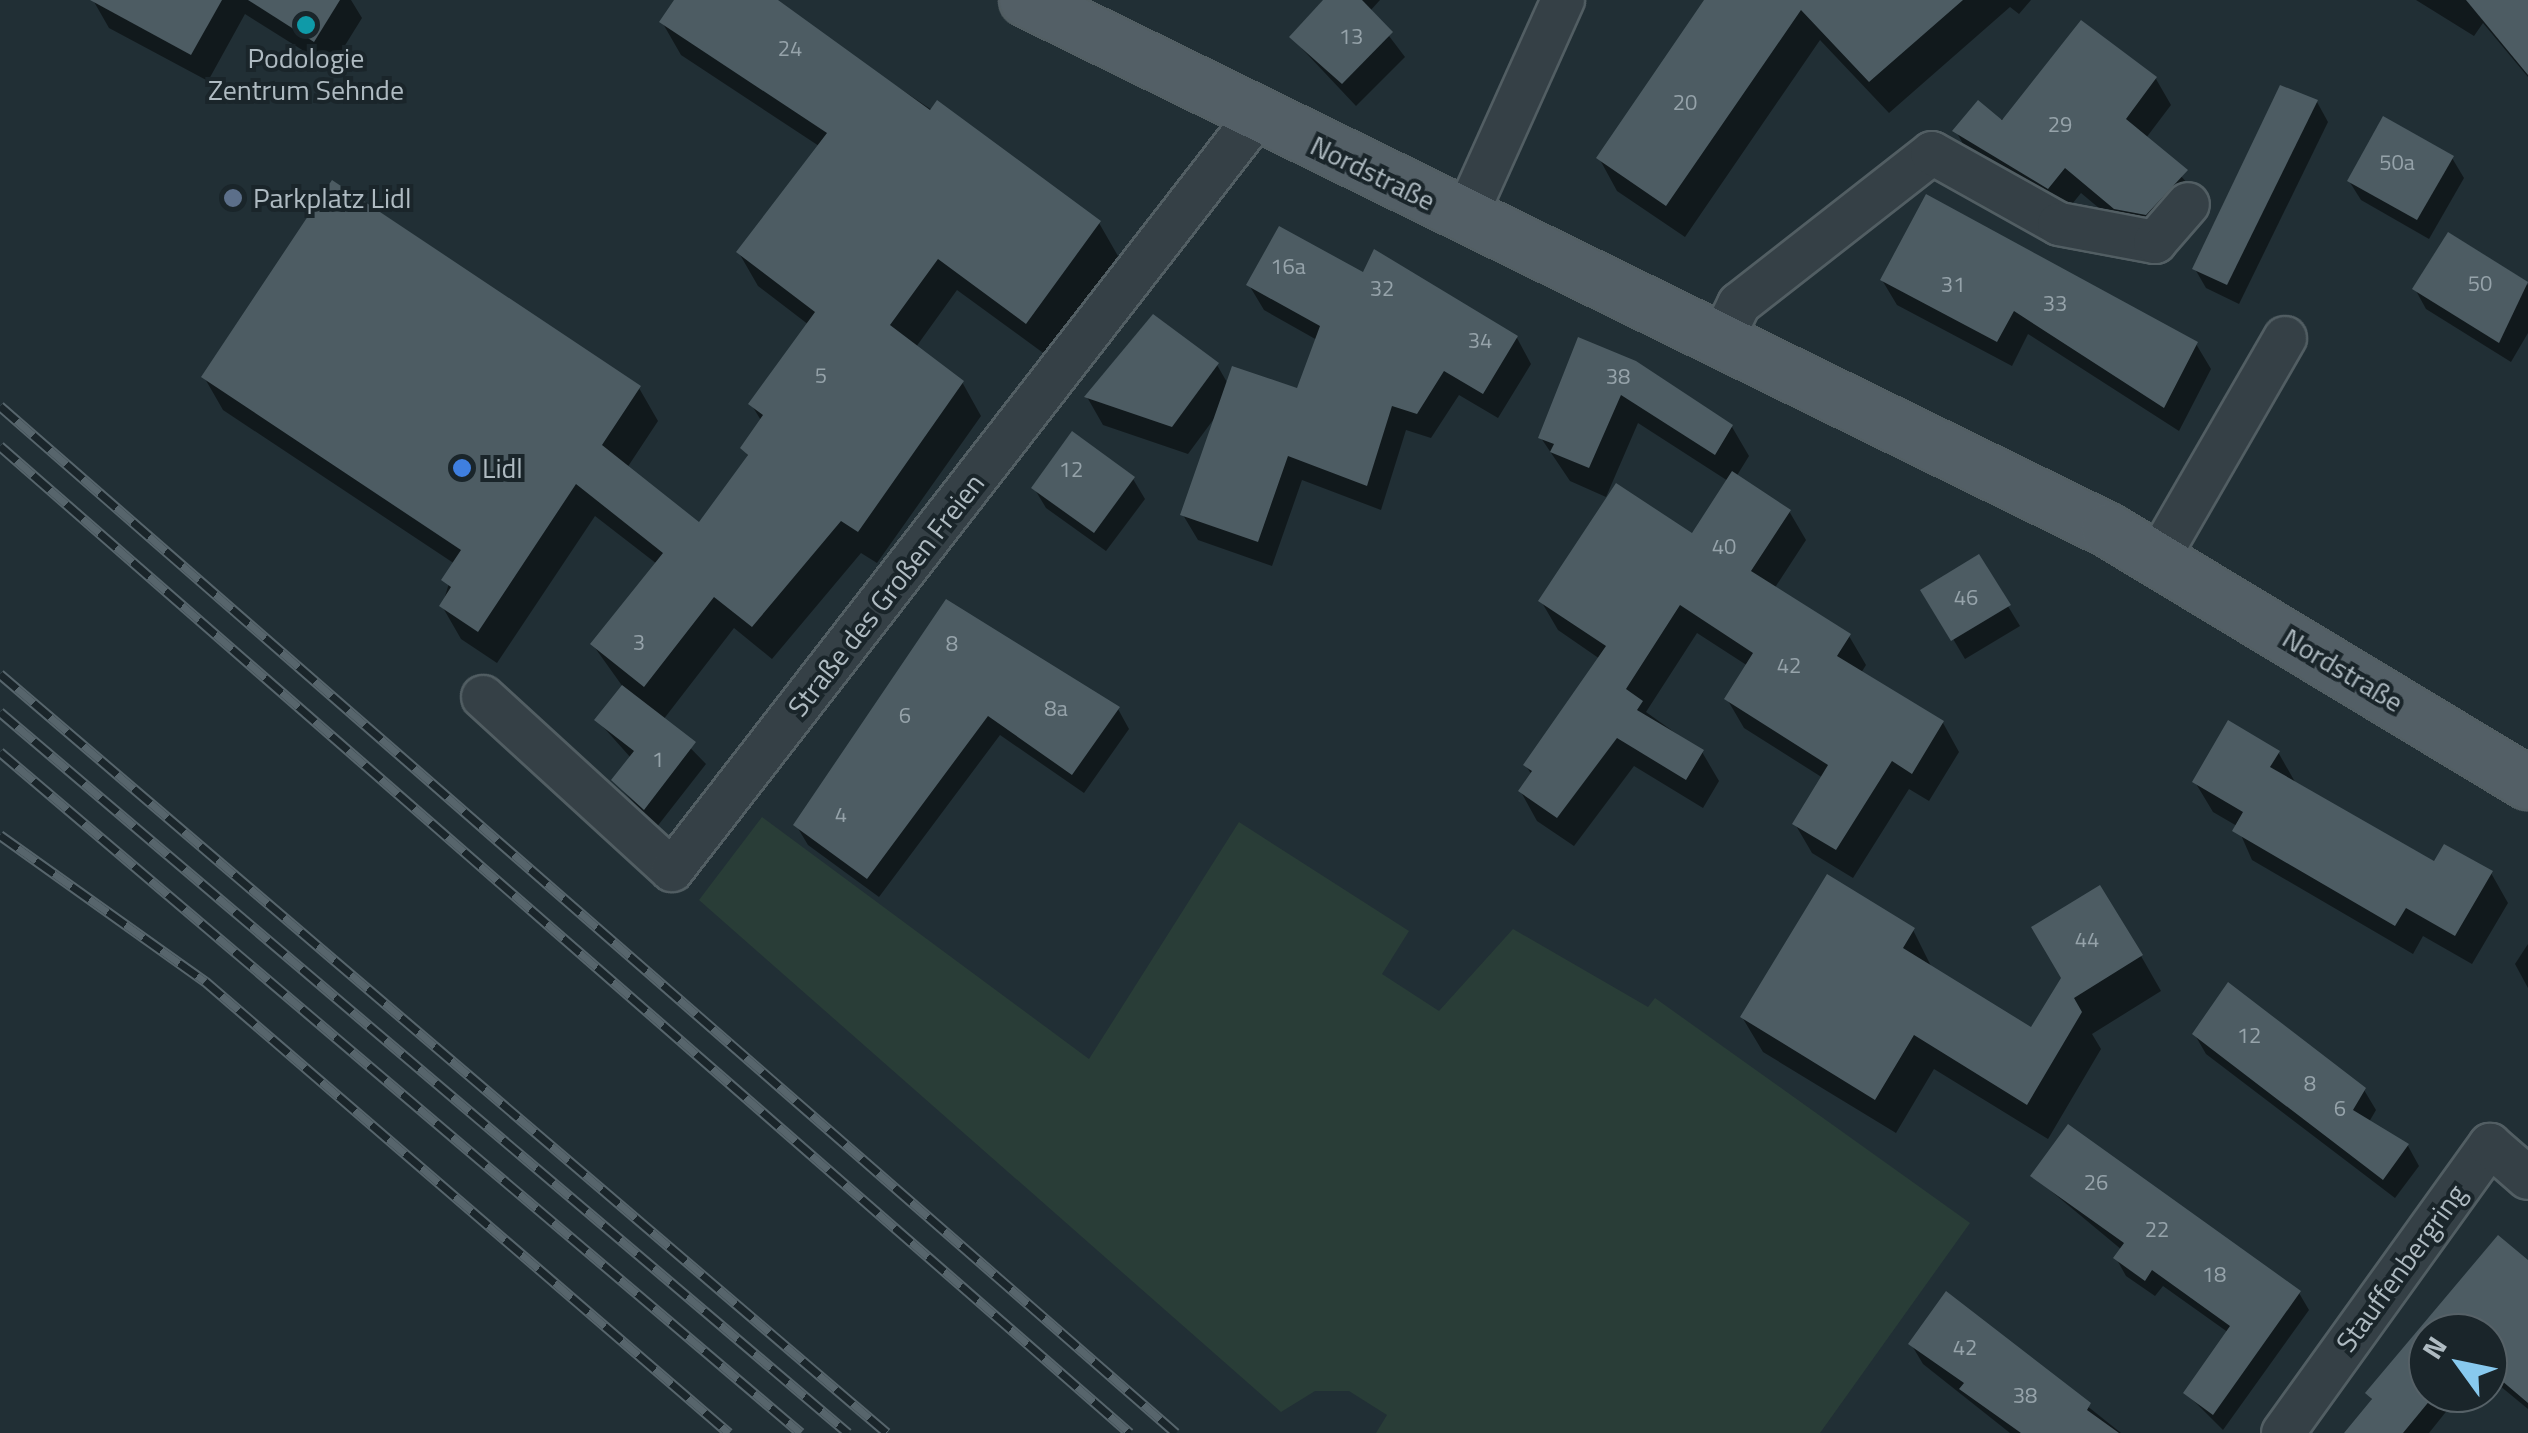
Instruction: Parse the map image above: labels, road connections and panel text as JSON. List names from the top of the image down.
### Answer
{
  "streets": {
    "main road": ["Nordstraße"],
    "street": ["Straße des Großen Freien", "Stauffenbergring"]
  },
  "crossings": [
    ["Nordstraße", "Straße des Großen Freien"]
  ],
  "places": ["Podologie Zentrum Sehnde", "Parkplatz Lidl", "Lidl"],
  "house_numbers": [
    "13",
    "24",
    "20",
    "29",
    "50a",
    "16a",
    "50",
    "31",
    "32",
    "33",
    "34",
    "5",
    "38",
    "12",
    "40",
    "46",
    "3",
    "8",
    "42",
    "8a",
    "6",
    "1",
    "4",
    "44",
    "12",
    "8",
    "6",
    "26",
    "22",
    "18",
    "42",
    "38"
  ],
  "north": "top left"
}
